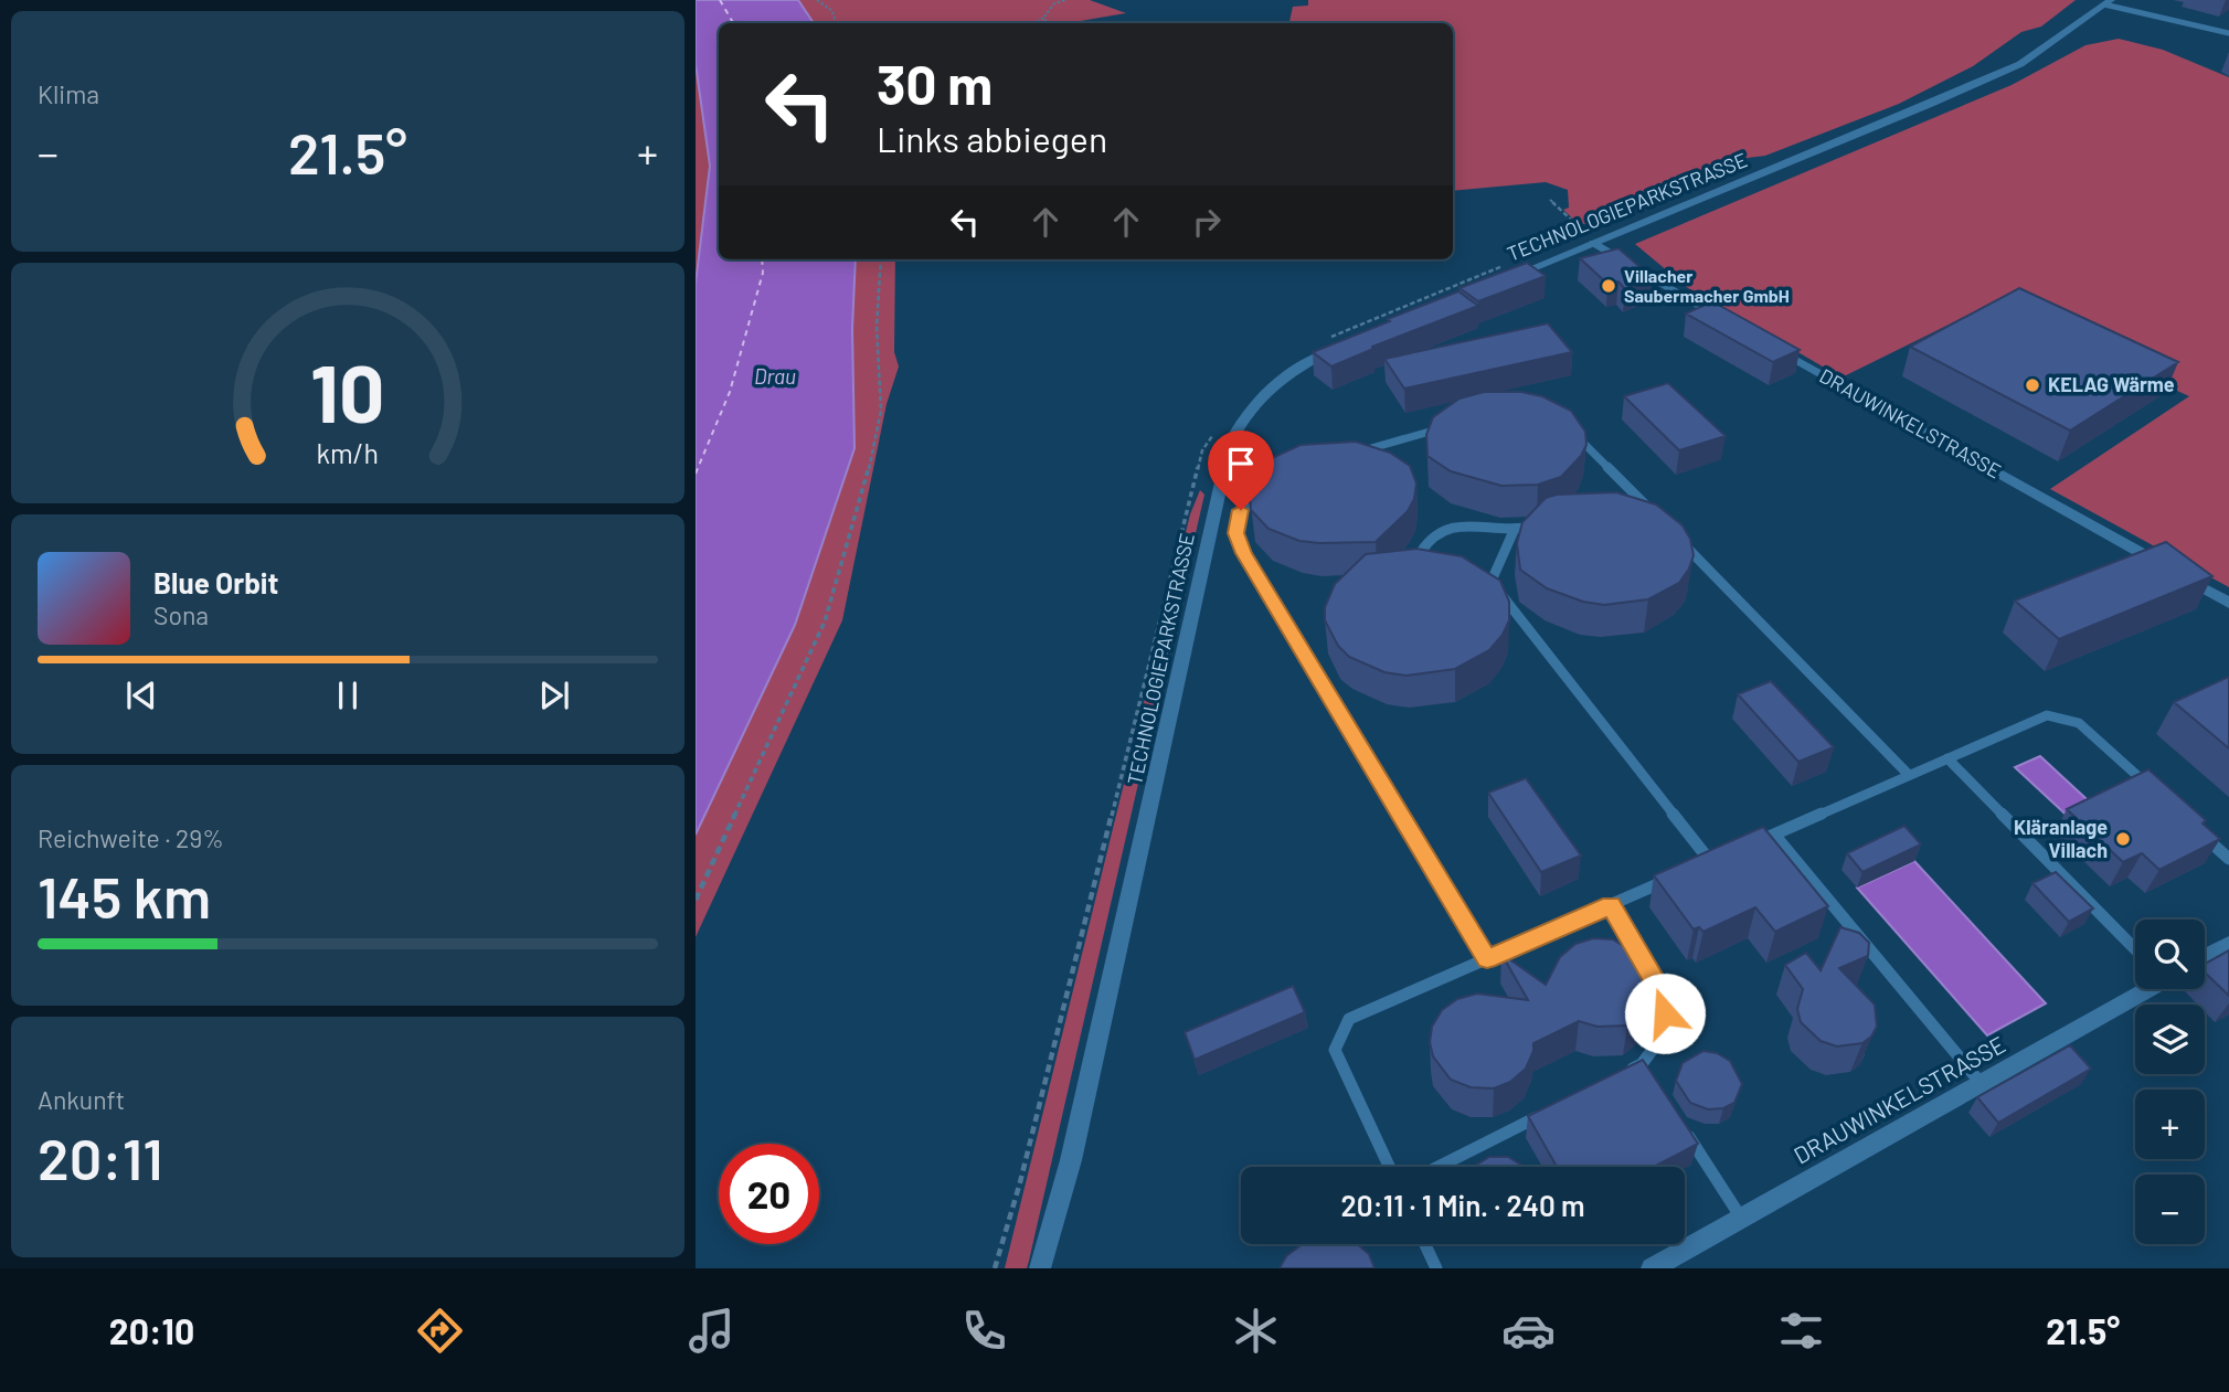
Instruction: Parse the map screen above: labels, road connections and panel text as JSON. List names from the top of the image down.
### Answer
{
  "streets": {
    "street": ["TECHNOLOGIEPARKSTRASSE", "DRAUWINKELSTRASSE"]
  },
  "water": ["Drau"],
  "places": ["Villacher Saubermacher GmbH", "KELAG Wärme", "Kläranlage Villach"],
  "page": {
    "tile": [
      "Klima",
      ["Reichweite · 29%", "145 km"],
      ["Ankunft", "20:11"]
    ],
    "turn": ["30 m", "Links abbiegen"],
    "heat": ["−", "21.5°", "+"],
    "song": ["Blue Orbit", "Sona"],
    "map_buttons": ["+", "−"],
    "limit": "20",
    "trip": "20:11 · 1 Min. · 240 m",
    "tabs": ["20:10", "21.5°"],
    "gauge": ["10", "km/h"]
  }
}
